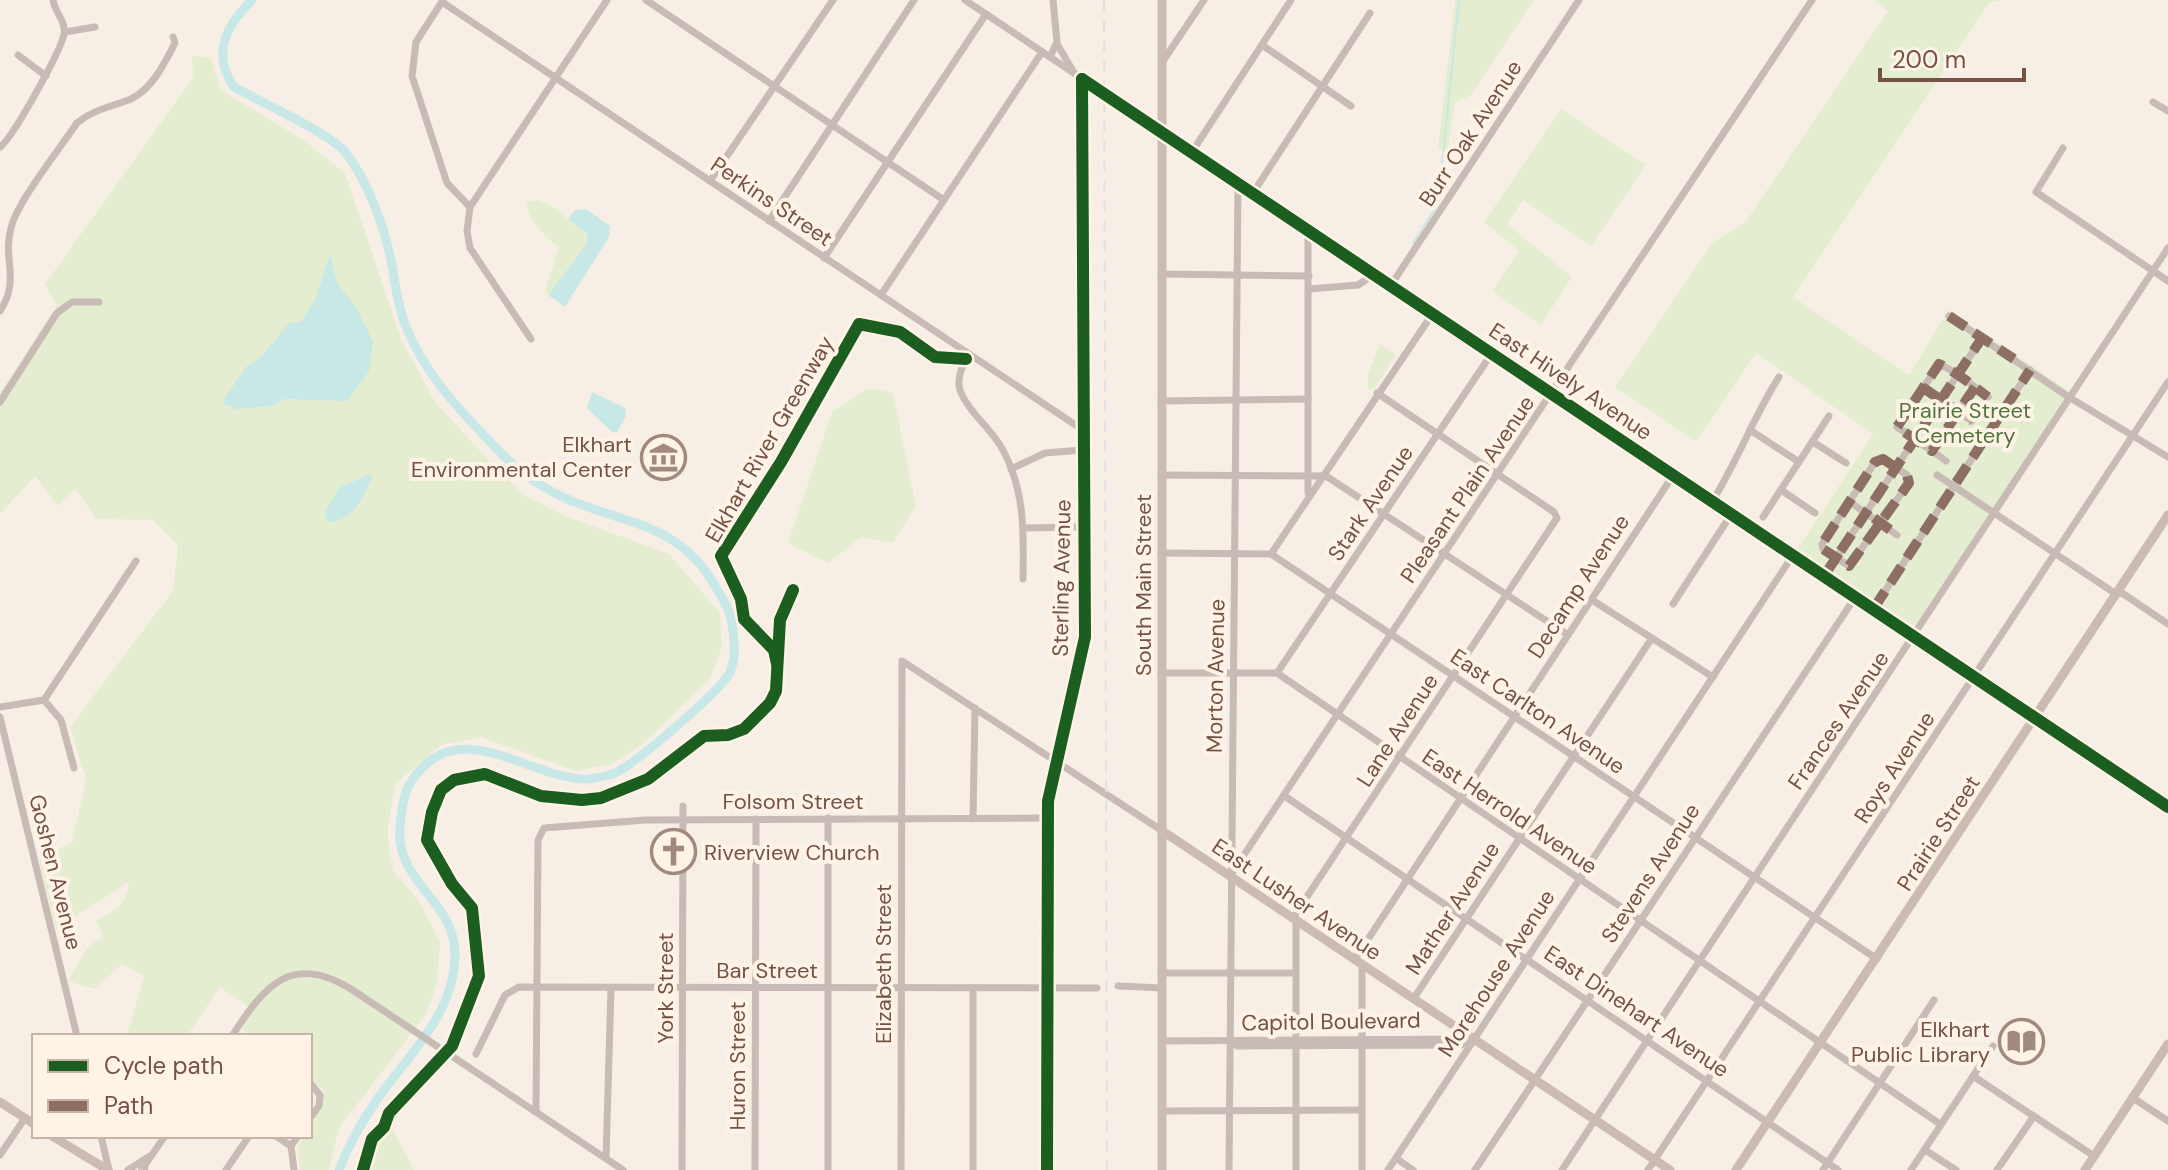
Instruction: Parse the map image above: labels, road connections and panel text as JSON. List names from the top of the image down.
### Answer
{
  "streets": {
    "main road": ["South Main Street", "Prairie Street", "East Lusher Avenue"],
    "street": [
      "Burr Oak Avenue",
      "Perkins Street",
      "East Hively Avenue",
      "Pleasant Plain Avenue",
      "Stark Avenue",
      "Sterling Avenue",
      "Decamp Avenue",
      "Morton Avenue",
      "East Carlton Avenue",
      "Frances Avenue",
      "Lane Avenue",
      "Roys Avenue",
      "Folsom Street",
      "East Herrold Avenue",
      "Goshen Avenue",
      "Stevens Avenue",
      "Mather Avenue",
      "Elizabeth Street",
      "Bar Street",
      "Morehouse Avenue",
      "York Street",
      "East Dinehart Avenue",
      "Capitol Boulevard",
      "Huron Street"
    ],
    "cycle path": ["Elkhart River Greenway"]
  },
  "crossings": [
    ["Burr Oak Avenue", "East Hively Avenue"],
    ["Perkins Street", "Sterling Avenue"],
    ["East Hively Avenue", "Pleasant Plain Avenue"],
    ["East Hively Avenue", "Stark Avenue"],
    ["East Hively Avenue", "Sterling Avenue"],
    ["East Hively Avenue", "South Main Street"],
    ["East Hively Avenue", "Decamp Avenue"],
    ["East Hively Avenue", "Morton Avenue"],
    ["East Hively Avenue", "Frances Avenue"],
    ["East Hively Avenue", "Roys Avenue"],
    ["East Hively Avenue", "Prairie Street"],
    ["East Hively Avenue", "Stevens Avenue"],
    ["East Hively Avenue", "Morehouse Avenue"],
    ["Pleasant Plain Avenue", "Morton Avenue"],
    ["Pleasant Plain Avenue", "East Carlton Avenue"],
    ["Pleasant Plain Avenue", "Lane Avenue"],
    ["Pleasant Plain Avenue", "East Herrold Avenue"],
    ["Pleasant Plain Avenue", "East Lusher Avenue"],
    ["Pleasant Plain Avenue", "East Dinehart Avenue"],
    ["Stark Avenue", "East Carlton Avenue"],
    ["Stark Avenue", "East Herrold Avenue"],
    ["Sterling Avenue", "Folsom Street"],
    ["Sterling Avenue", "East Lusher Avenue"],
    ["Sterling Avenue", "Bar Street"],
    ["South Main Street", "East Lusher Avenue"],
    ["South Main Street", "Capitol Boulevard"],
    ["Decamp Avenue", "East Carlton Avenue"],
    ["Decamp Avenue", "East Herrold Avenue"],
    ["Decamp Avenue", "East Lusher Avenue"],
    ["Decamp Avenue", "East Dinehart Avenue"],
    ["Morton Avenue", "East Lusher Avenue"],
    ["Morton Avenue", "Capitol Boulevard"],
    ["East Carlton Avenue", "Frances Avenue"],
    ["East Carlton Avenue", "Lane Avenue"],
    ["East Carlton Avenue", "Roys Avenue"],
    ["East Carlton Avenue", "Prairie Street"],
    ["East Carlton Avenue", "Stevens Avenue"],
    ["East Carlton Avenue", "Mather Avenue"],
    ["East Carlton Avenue", "Morehouse Avenue"],
    ["Frances Avenue", "East Herrold Avenue"],
    ["Frances Avenue", "East Lusher Avenue"],
    ["Frances Avenue", "East Dinehart Avenue"],
    ["Lane Avenue", "East Herrold Avenue"],
    ["Lane Avenue", "East Lusher Avenue"],
    ["Lane Avenue", "East Dinehart Avenue"],
    ["Roys Avenue", "East Herrold Avenue"],
    ["Roys Avenue", "East Lusher Avenue"],
    ["Roys Avenue", "East Dinehart Avenue"],
    ["Folsom Street", "Elizabeth Street"],
    ["Folsom Street", "Bar Street"],
    ["Folsom Street", "York Street"],
    ["Folsom Street", "Huron Street"],
    ["East Herrold Avenue", "Prairie Street"],
    ["East Herrold Avenue", "Stevens Avenue"],
    ["East Herrold Avenue", "Mather Avenue"],
    ["East Herrold Avenue", "Morehouse Avenue"],
    ["Prairie Street", "East Dinehart Avenue"],
    ["Stevens Avenue", "East Lusher Avenue"],
    ["Stevens Avenue", "East Dinehart Avenue"],
    ["East Lusher Avenue", "Mather Avenue"],
    ["East Lusher Avenue", "Elizabeth Street"],
    ["East Lusher Avenue", "Morehouse Avenue"],
    ["East Lusher Avenue", "Capitol Boulevard"],
    ["Mather Avenue", "East Dinehart Avenue"],
    ["Elizabeth Street", "Bar Street"],
    ["Bar Street", "York Street"],
    ["Bar Street", "Huron Street"],
    ["Morehouse Avenue", "East Dinehart Avenue"],
    ["Morehouse Avenue", "Capitol Boulevard"]
  ],
  "parks": ["Prairie Street Cemetery"],
  "places": {
    "museum": ["Elkhart Environmental Center"],
    "church": ["Riverview Church"],
    "library": ["Elkhart Public Library"]
  },
  "legend": ["Cycle path", "Path"],
  "scale_bar": "200 m"
}
